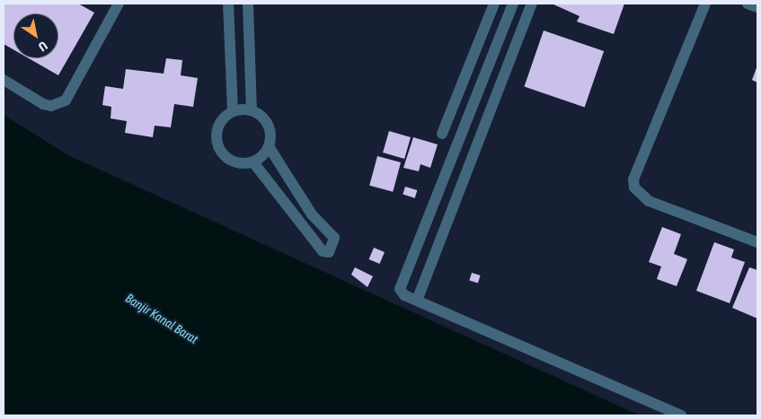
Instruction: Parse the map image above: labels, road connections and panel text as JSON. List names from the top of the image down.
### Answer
{
  "water": ["Banjir Kanal Barat"],
  "north": "bottom right"
}
